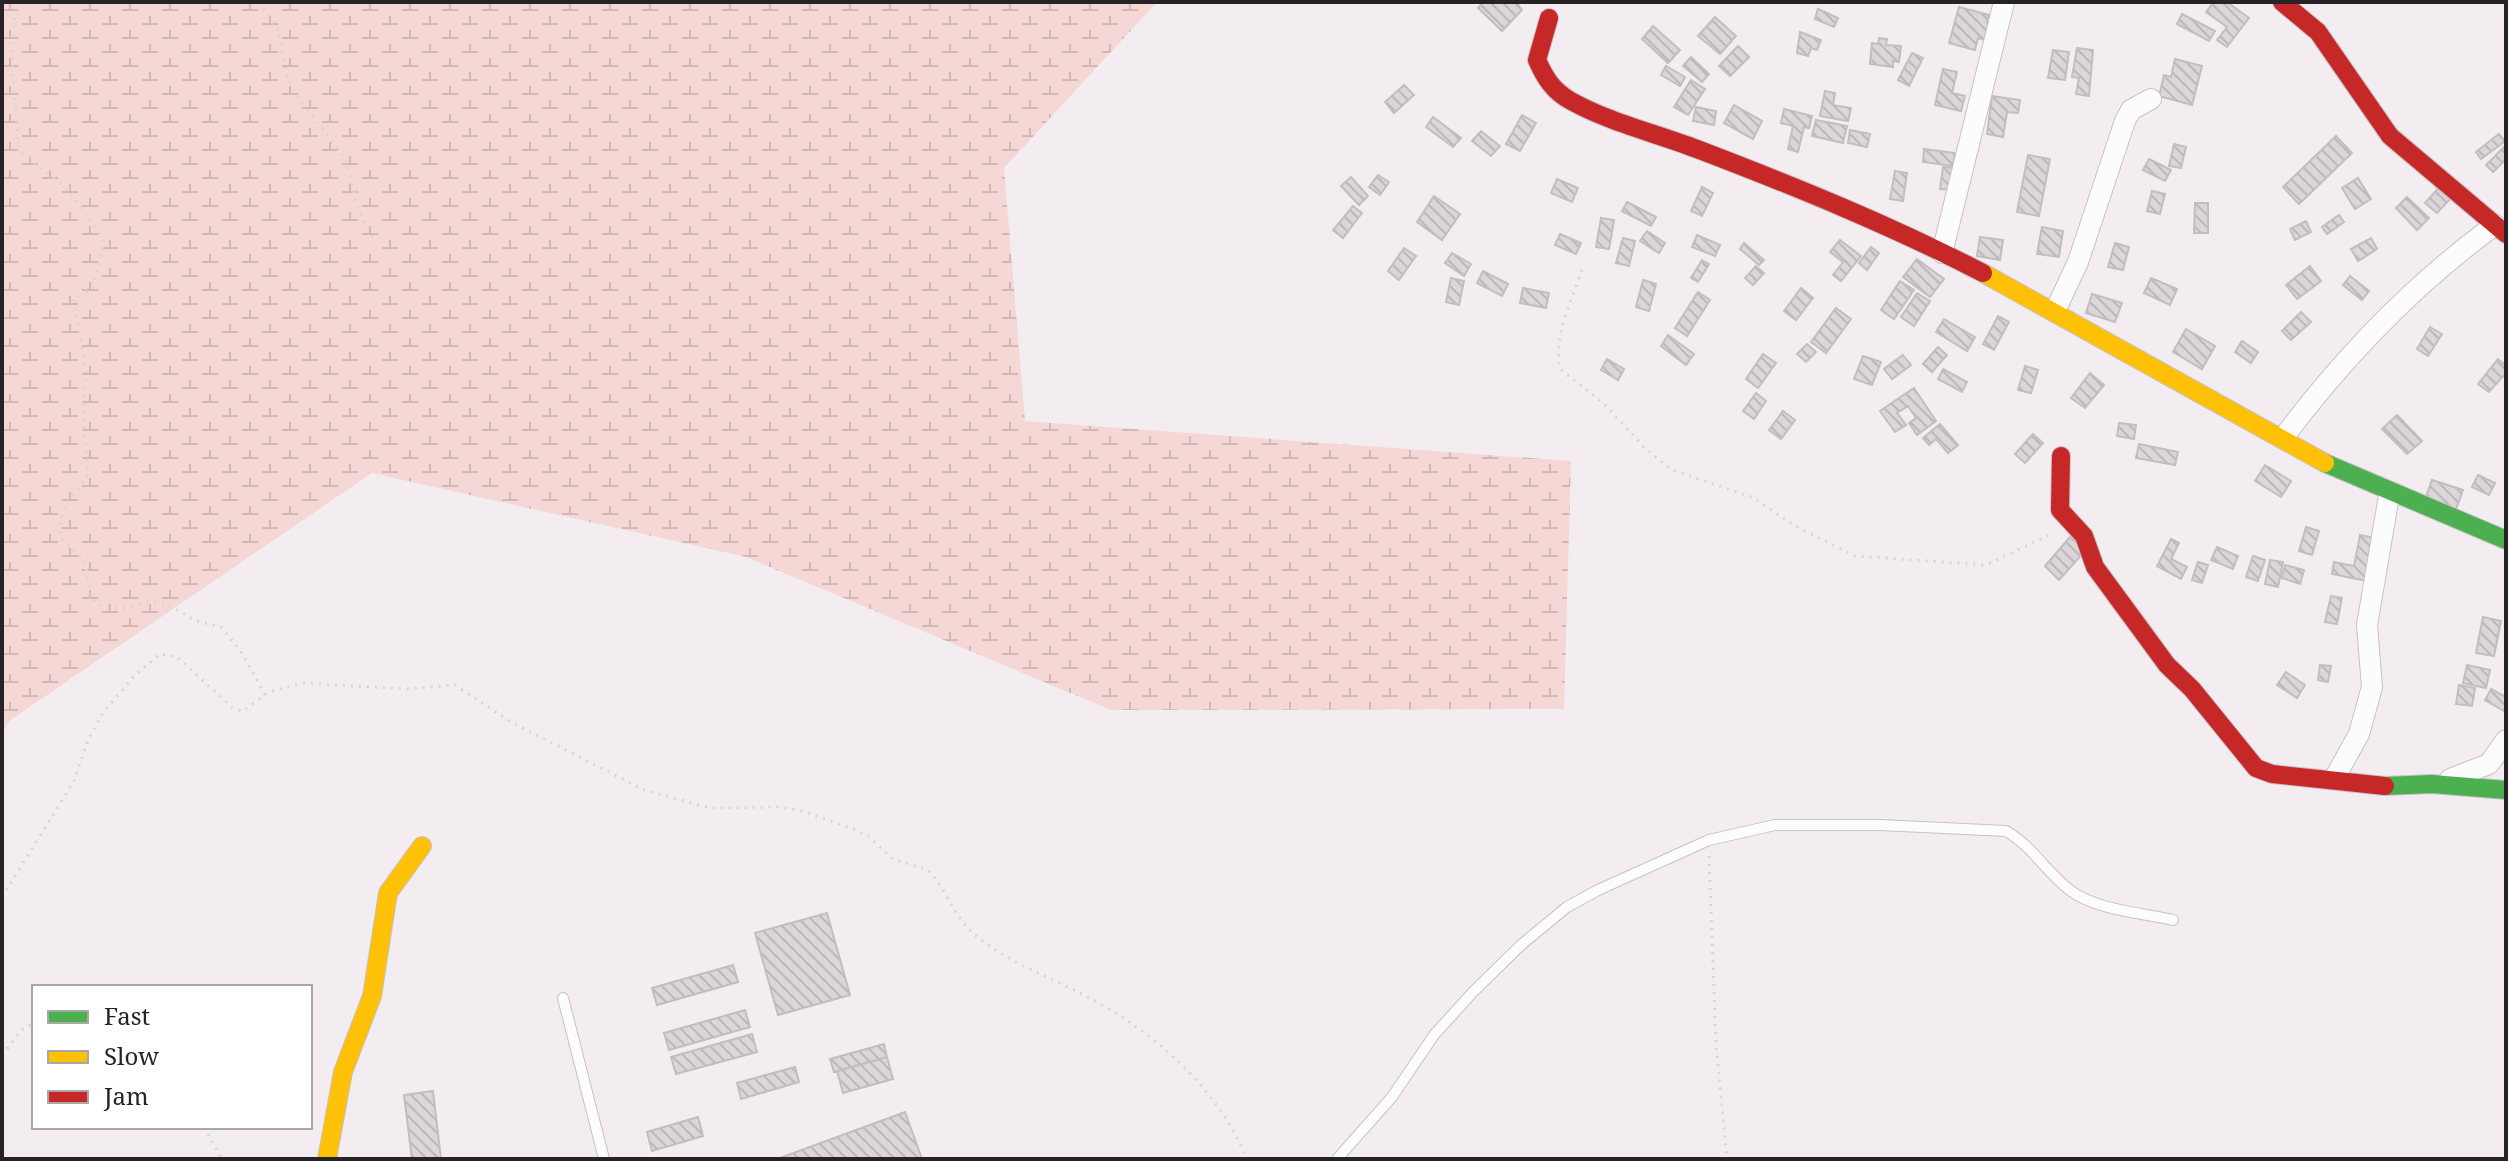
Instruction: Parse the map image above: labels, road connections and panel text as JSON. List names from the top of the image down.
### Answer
{
  "legend": ["Fast", "Slow", "Jam"]
}
